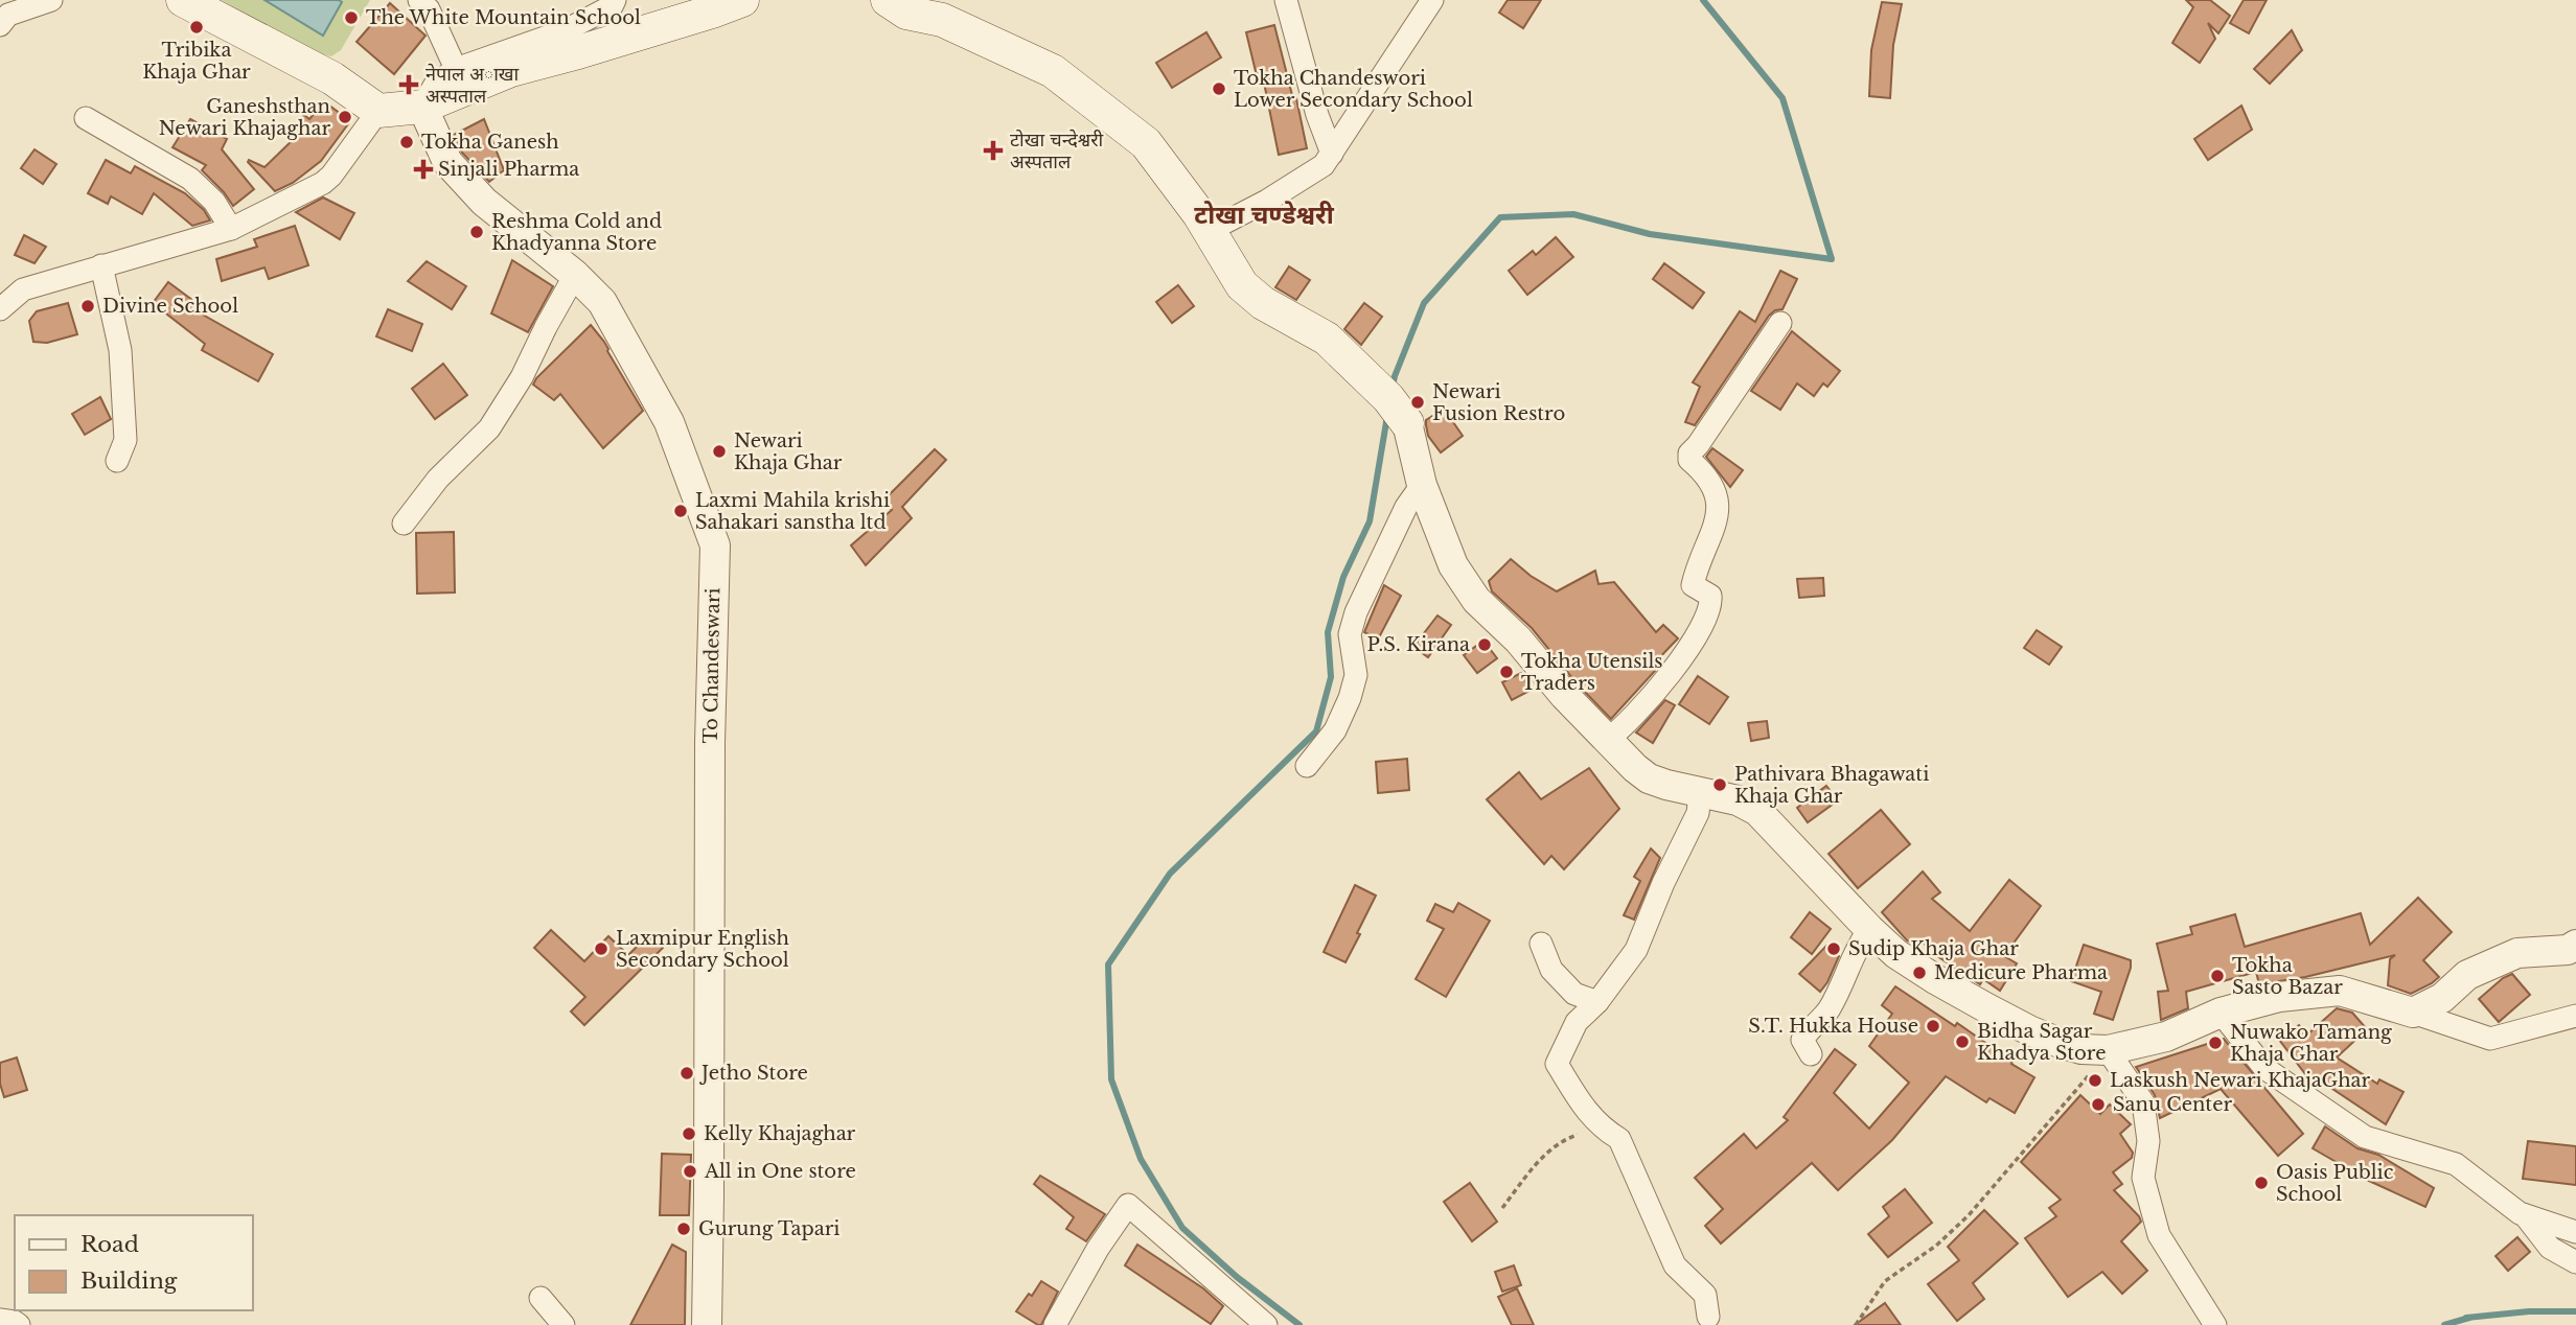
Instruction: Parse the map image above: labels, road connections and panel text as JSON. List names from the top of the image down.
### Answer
{
  "streets": {
    "street": ["To Chandeswari"]
  },
  "districts": ["टोखा चण्डेश्वरी"],
  "places": {
    "other": [
      "The White Mountain School",
      "Tribika Khaja Ghar",
      "Tokha Chandeswori Lower Secondary School",
      "Ganeshsthan Newari Khajaghar",
      "Tokha Ganesh",
      "Reshma Cold and Khadyanna Store",
      "Divine School",
      "Newari Fusion Restro",
      "Newari Khaja Ghar",
      "Laxmi Mahila krishi Sahakari sanstha ltd",
      "P.S. Kirana",
      "Tokha Utensils Traders",
      "Pathivara Bhagawati Khaja Ghar",
      "Laxmipur English Secondary School",
      "Sudip Khaja Ghar",
      "Medicure Pharma",
      "Tokha Sasto Bazar",
      "S.T. Hukka House",
      "Bidha Sagar Khadya Store",
      "Nuwako Tamang Khaja Ghar",
      "Jetho Store",
      "Laskush Newari KhajaGhar",
      "Sanu Center",
      "Kelly Khajaghar",
      "All in One store",
      "Oasis Public School",
      "Gurung Tapari"
    ],
    "health": ["नेपाल अाखा अस्पताल", "टोखा चन्देश्वरी अस्पताल", "Sinjali Pharma"]
  },
  "legend": ["Road", "Building"]
}
